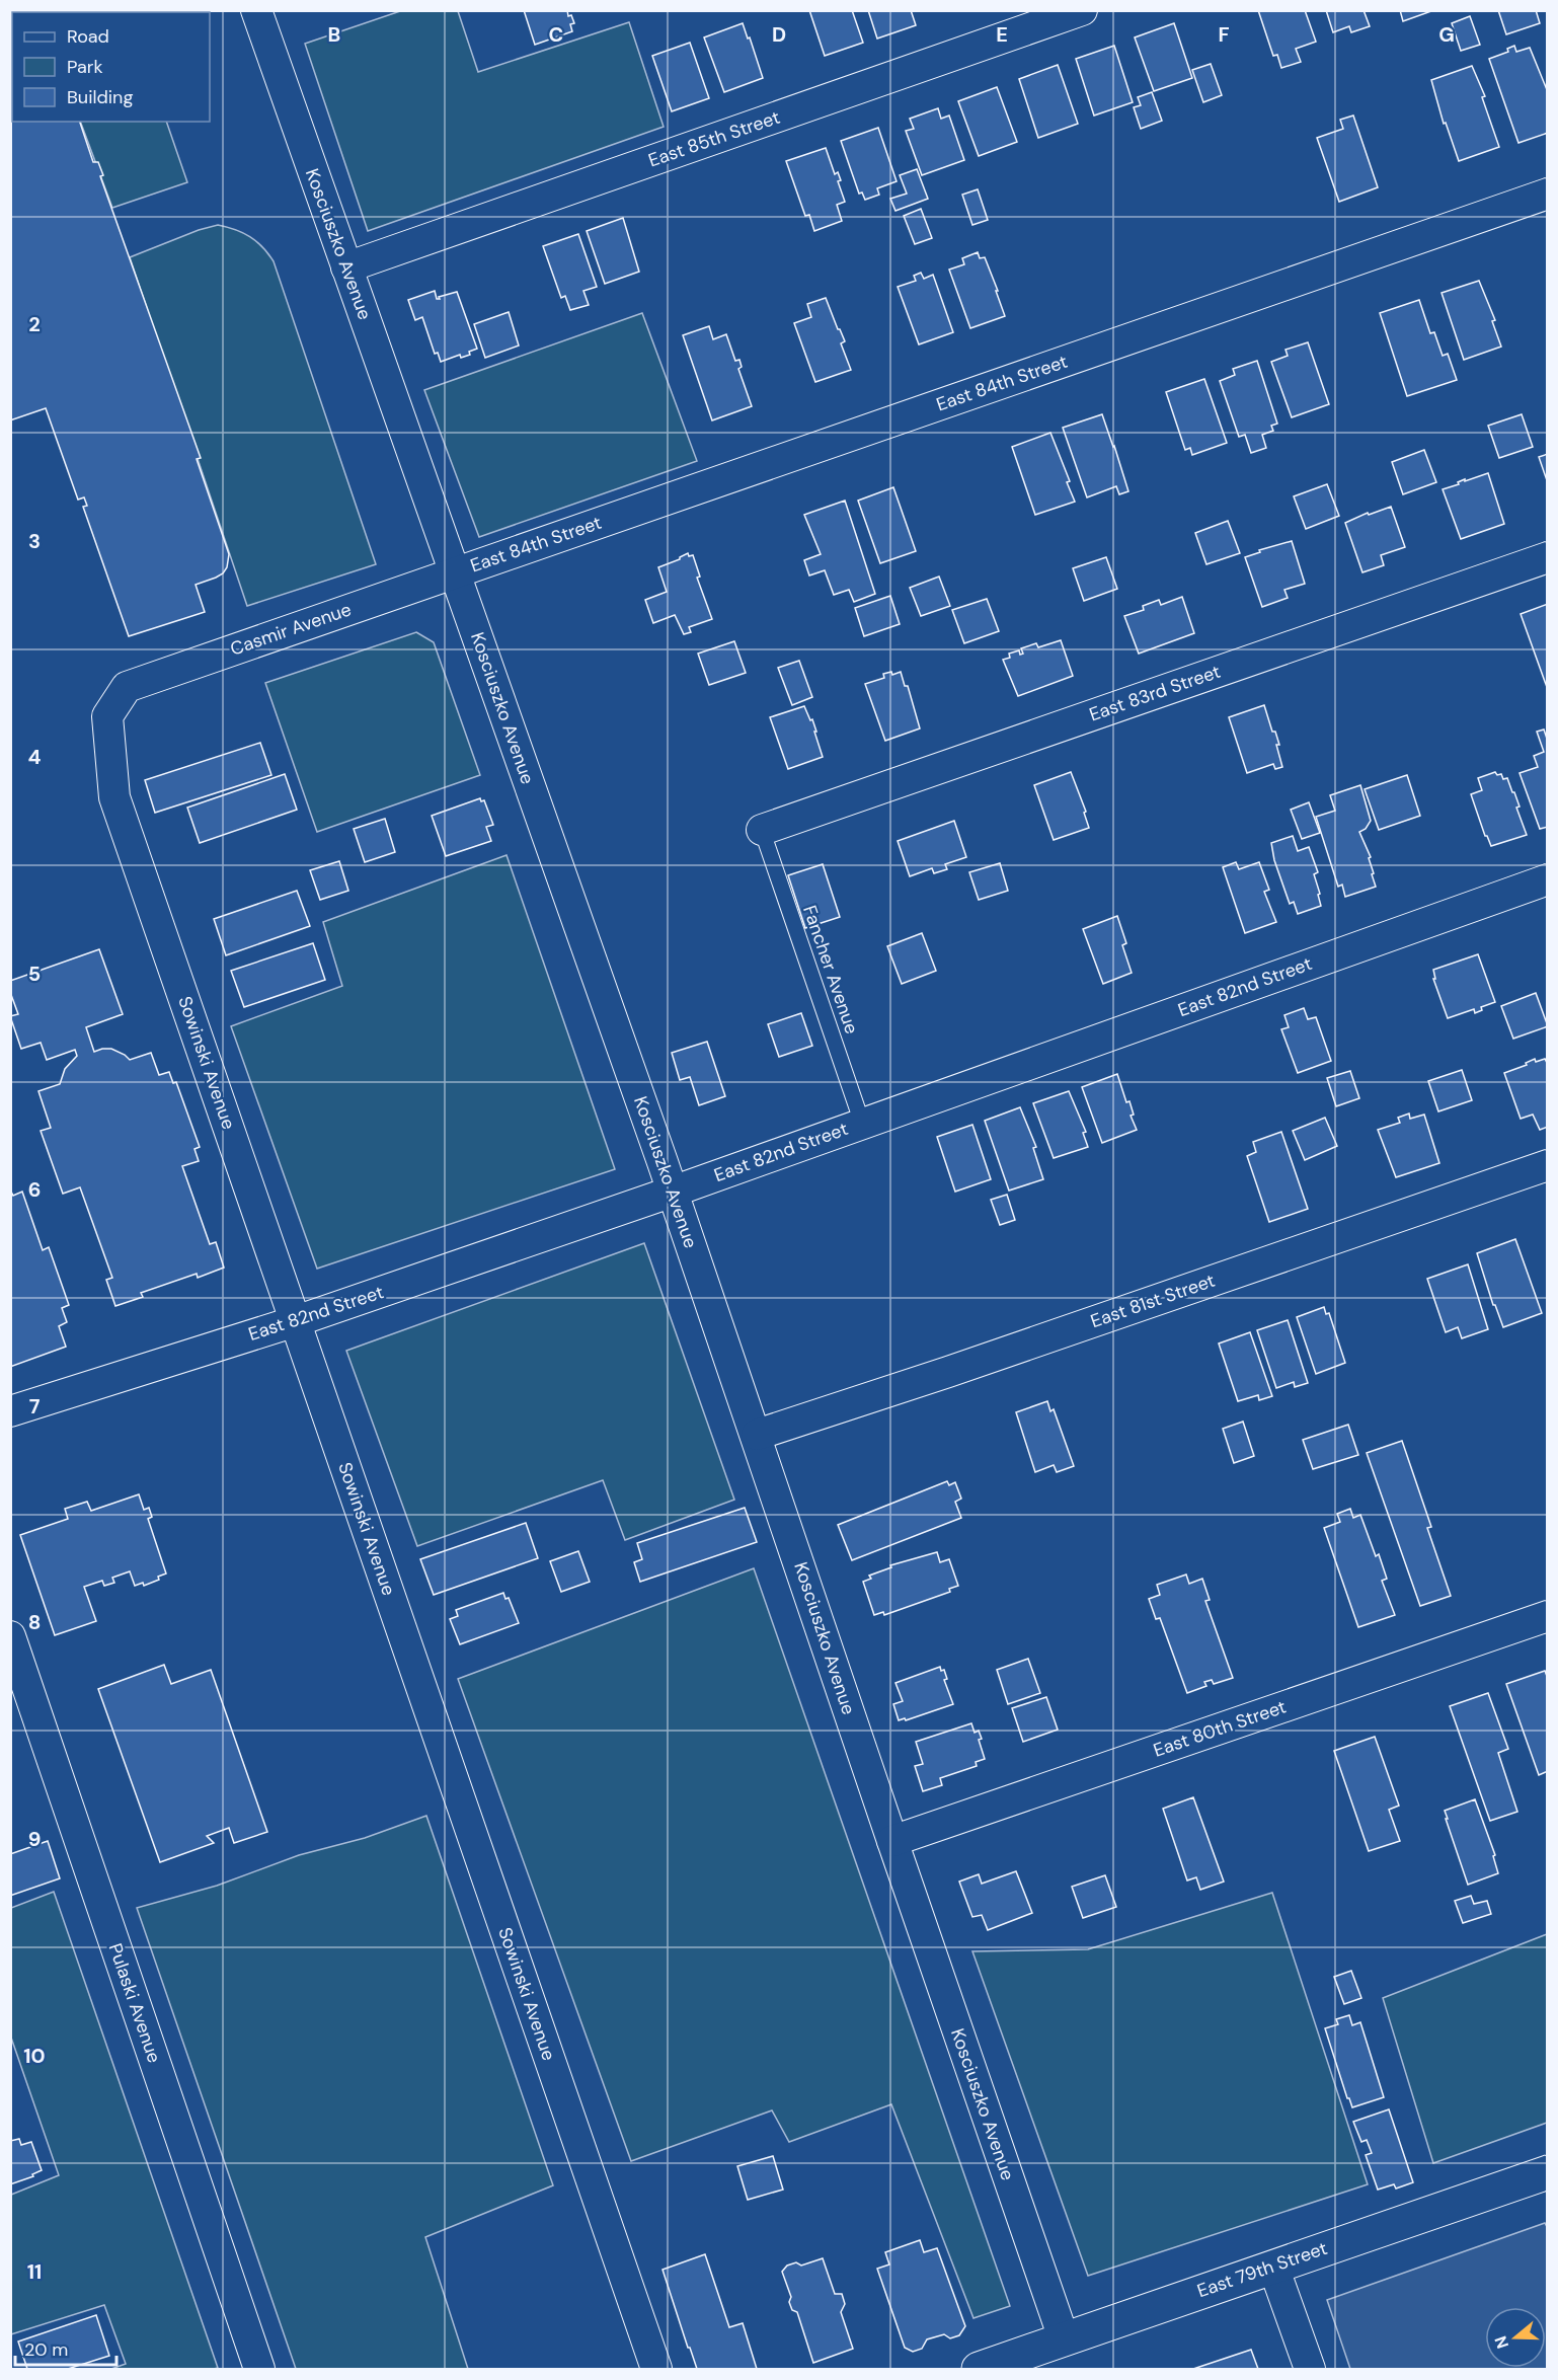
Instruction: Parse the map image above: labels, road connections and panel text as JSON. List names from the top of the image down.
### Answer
{
  "streets": {
    "main road": ["East 79th Street"],
    "street": [
      "East 85th Street",
      "Kosciuszko Avenue",
      "East 84th Street",
      "Casmir Avenue",
      "East 83rd Street",
      "East 82nd Street",
      "Sowinski Avenue",
      "East 81st Street",
      "East 80th Street",
      "Pulaski Avenue"
    ],
    "lane": ["Fancher Avenue"]
  },
  "crossings": [
    ["East 85th Street", "Kosciuszko Avenue"],
    ["Kosciuszko Avenue", "East 84th Street"],
    ["Kosciuszko Avenue", "Casmir Avenue"],
    ["Kosciuszko Avenue", "East 82nd Street"],
    ["Kosciuszko Avenue", "East 81st Street"],
    ["Kosciuszko Avenue", "East 80th Street"],
    ["Kosciuszko Avenue", "East 79th Street"],
    ["East 84th Street", "Casmir Avenue"],
    ["Casmir Avenue", "Sowinski Avenue"],
    ["East 83rd Street", "Fancher Avenue"],
    ["Fancher Avenue", "East 82nd Street"],
    ["East 82nd Street", "Sowinski Avenue"]
  ],
  "legend": ["Road", "Park", "Building"],
  "scale_bar": "20 m",
  "north": "left",
  "grid": {
    "columns": [
      "B",
      "C",
      "D",
      "E",
      "F",
      "G"
    ],
    "rows": [
      "2",
      "3",
      "4",
      "5",
      "6",
      "7",
      "8",
      "9",
      "10",
      "11"
    ]
  }
}
